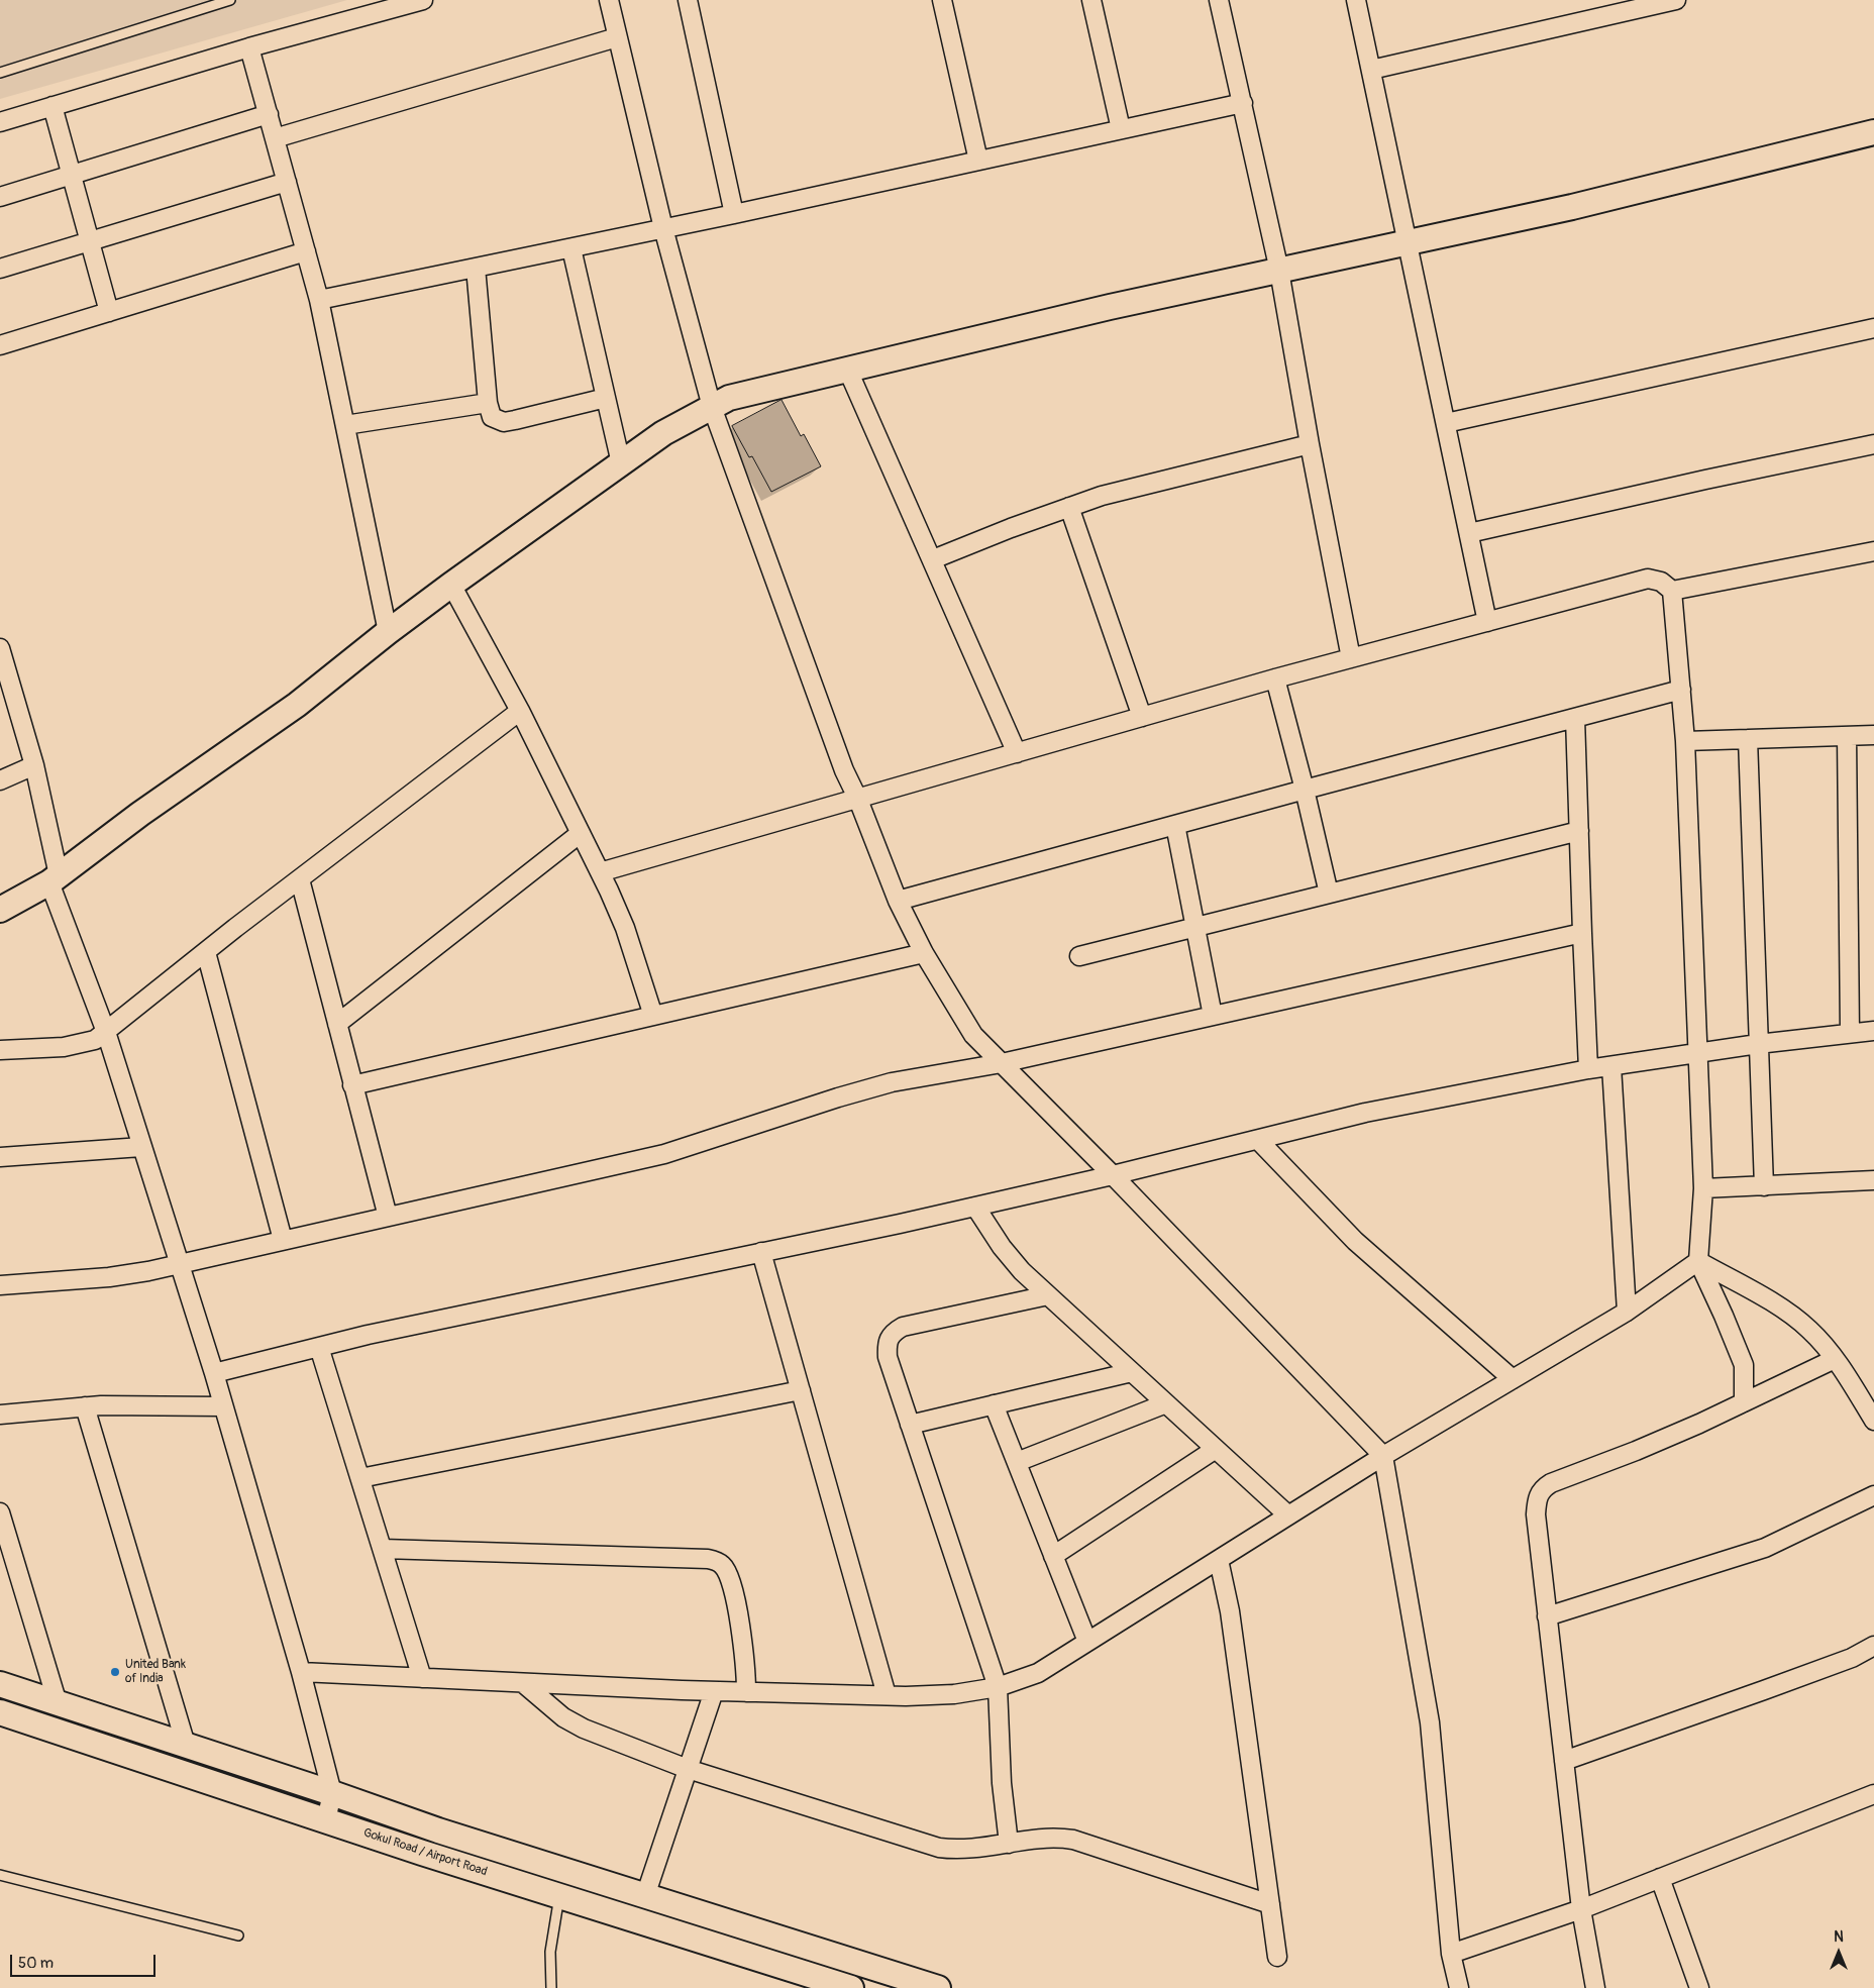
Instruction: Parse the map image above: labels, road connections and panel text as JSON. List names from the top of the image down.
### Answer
{
  "streets": {
    "main road": ["Gokul Road / Airport Road"]
  },
  "places": ["United Bank of India"],
  "scale_bar": "50 m",
  "north": "top"
}
